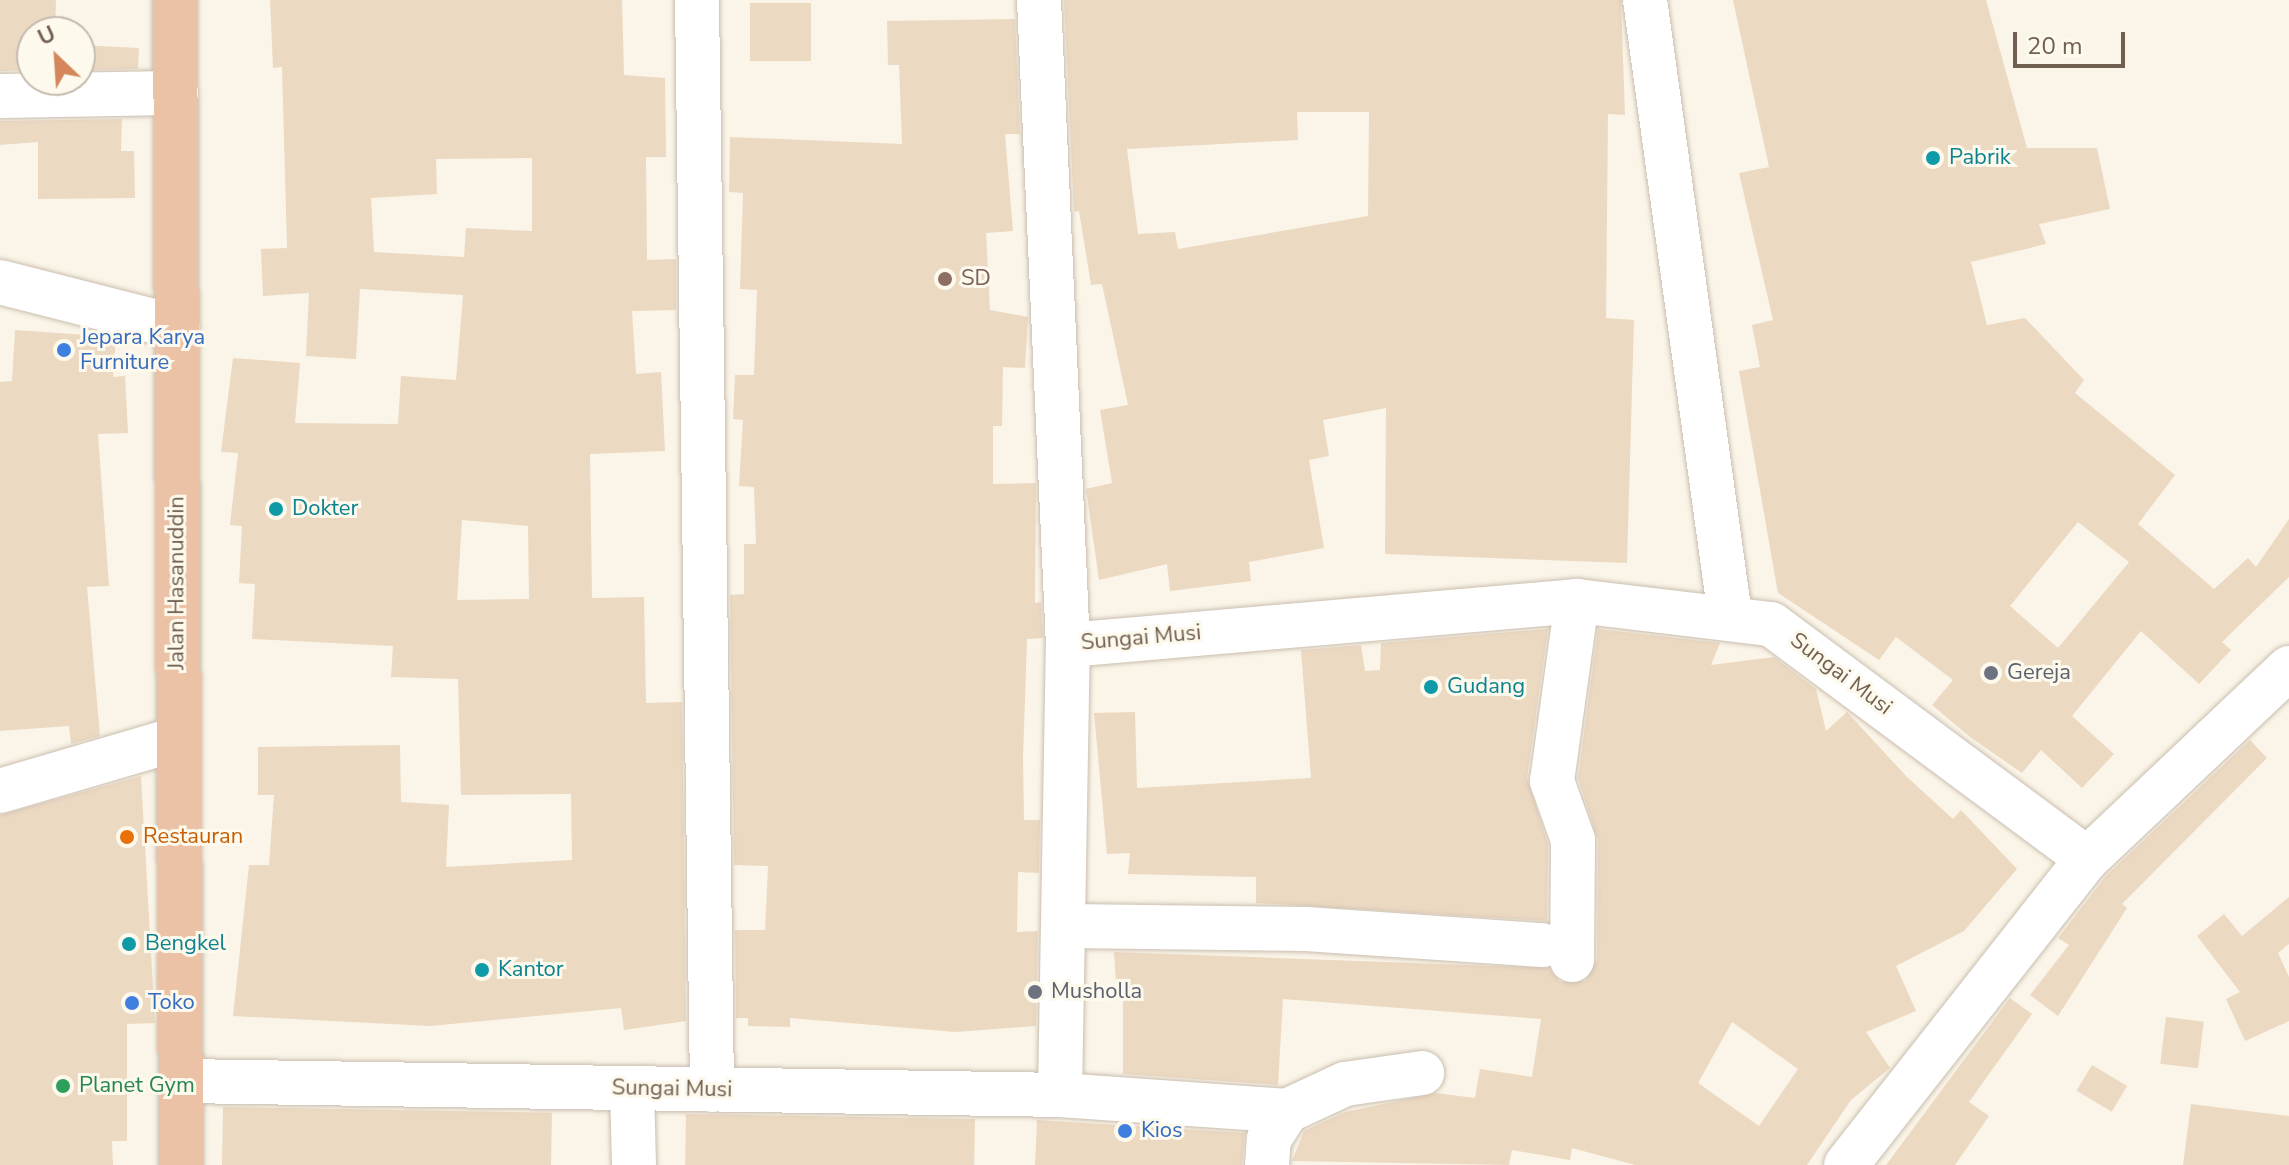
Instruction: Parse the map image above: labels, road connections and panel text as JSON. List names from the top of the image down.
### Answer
{
  "streets": {
    "highway": ["Jalan Hasanuddin"],
    "street": ["Sungai Musi"]
  },
  "crossings": [
    ["Jalan Hasanuddin", "Sungai Musi"]
  ],
  "places": [
    "Pabrik",
    "SD",
    "Jepara Karya Furniture",
    "Dokter",
    "Gereja",
    "Gudang",
    "Restauran",
    "Bengkel",
    "Kantor",
    "Musholla",
    "Toko",
    "Planet Gym",
    "Kios"
  ],
  "scale_bar": "20 m",
  "north": "top left"
}
